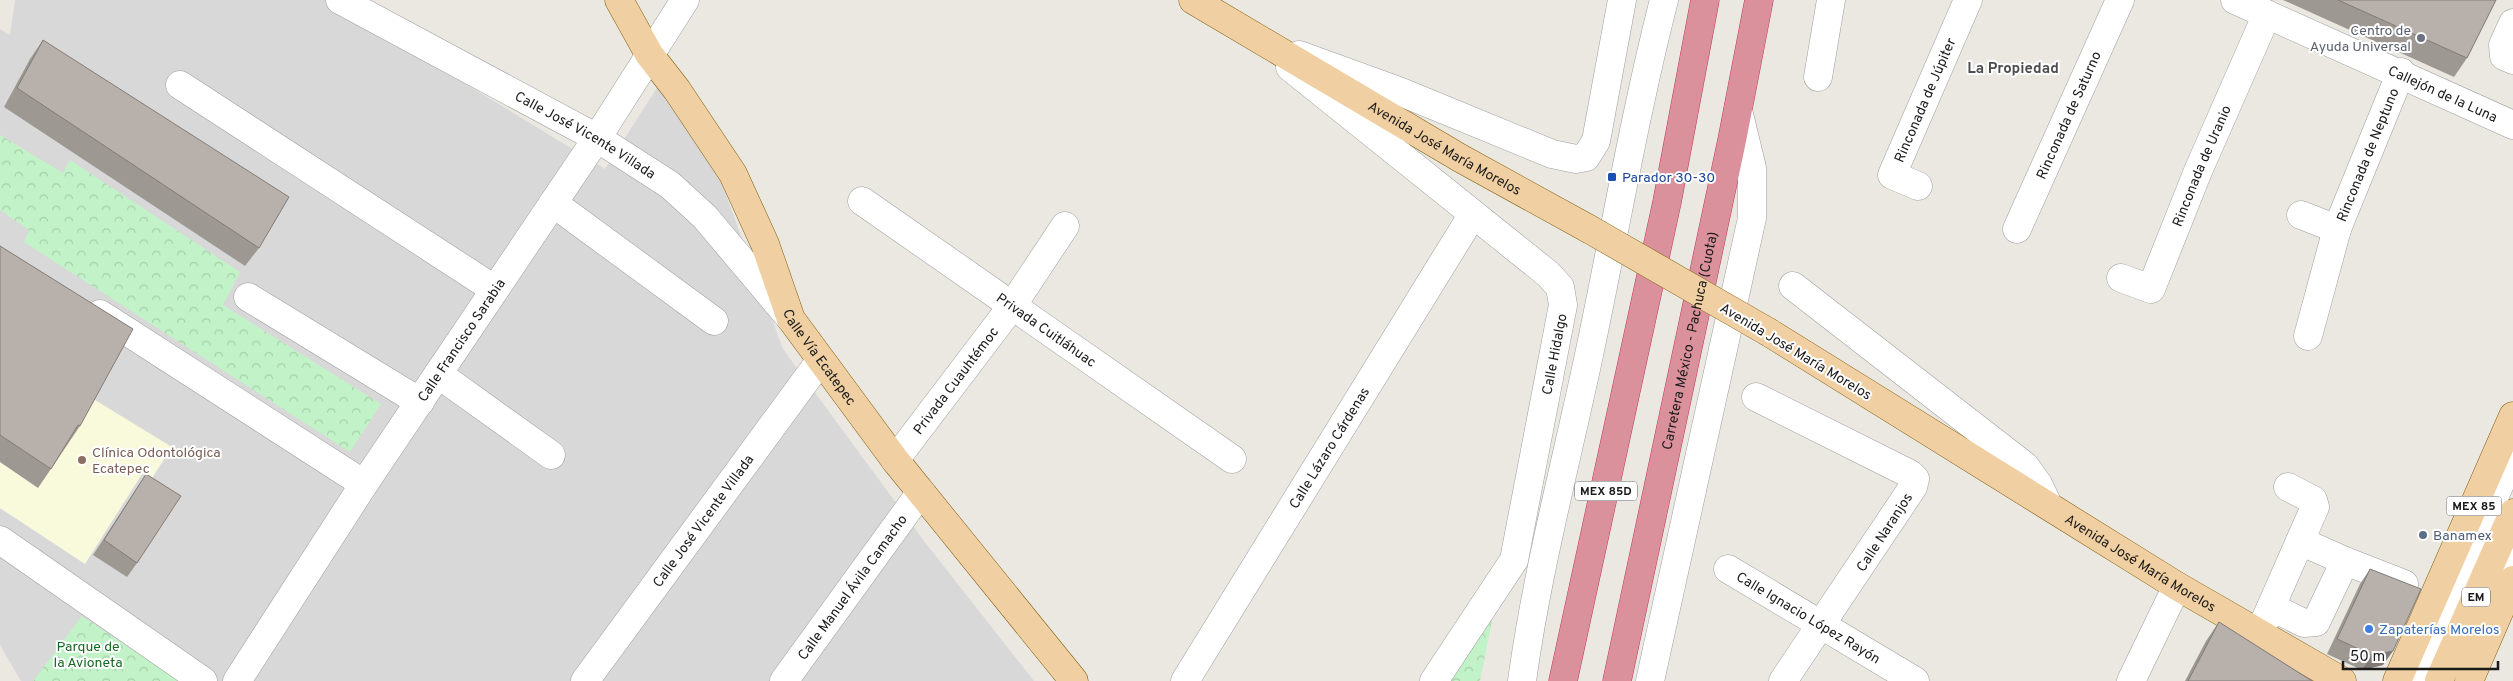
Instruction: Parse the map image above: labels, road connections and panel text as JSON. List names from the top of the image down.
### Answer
{
  "streets": {
    "highway": ["Carretera México - Pachuca (Cuota)", "MEX 85D"],
    "main road": [
      "Avenida José María Morelos",
      "Calle Vía Ecatepec",
      "MEX 85",
      "EM"
    ],
    "street": [
      "Callejón de la Luna",
      "Rinconada de Júpiter",
      "Rinconada de Saturno",
      "Calle José Vicente Villada",
      "Rinconada de Neptuno",
      "Rinconada de Uranio",
      "Privada Cuitláhuac",
      "Calle Francisco Sarabia",
      "Calle Hidalgo",
      "Privada Cuauhtémoc",
      "Calle Lázaro Cárdenas",
      "Calle Naranjos",
      "Calle Manuel Ávila Camacho",
      "Calle Ignacio López Rayón"
    ]
  },
  "crossings": [
    ["Callejón de la Luna", "Rinconada de Neptuno"],
    ["Callejón de la Luna", "Rinconada de Uranio"],
    ["Calle José Vicente Villada", "Calle Francisco Sarabia"],
    ["Calle José Vicente Villada", "Calle Vía Ecatepec"],
    ["Avenida José María Morelos", "Calle Hidalgo"],
    ["Privada Cuitláhuac", "Privada Cuauhtémoc"],
    ["Calle Francisco Sarabia", "Calle Vía Ecatepec"],
    ["Calle Hidalgo", "Calle Lázaro Cárdenas"],
    ["Calle Vía Ecatepec", "Privada Cuauhtémoc"],
    ["Calle Vía Ecatepec", "Calle Manuel Ávila Camacho"],
    ["Calle Naranjos", "Calle Ignacio López Rayón"]
  ],
  "districts": ["La Propiedad"],
  "parks": ["Parque de la Avioneta"],
  "places": {
    "other": [
      "Centro de Ayuda Universal",
      "Clínica Odontológica Ecatepec",
      "Banamex",
      "Zapaterías Morelos"
    ],
    "transit": ["Parador 30-30"]
  },
  "scale_bar": "50 m"
}
